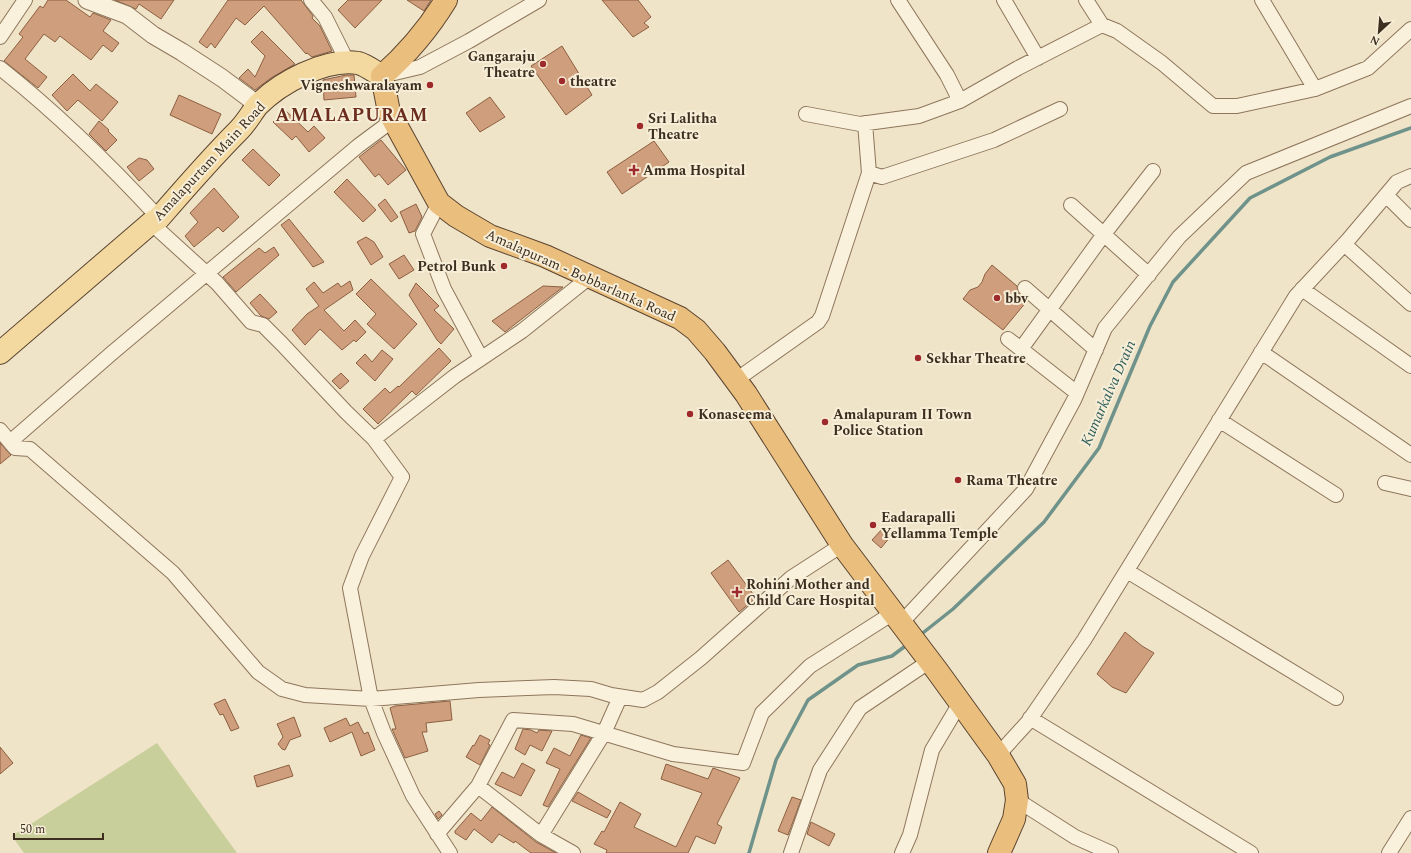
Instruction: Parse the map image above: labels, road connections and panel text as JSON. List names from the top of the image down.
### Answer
{
  "streets": {
    "highway": ["Amalapuram - Bobbarlanka Road"],
    "main road": ["Amalapurtam Main Road"]
  },
  "crossings": [
    ["Amalapurtam Main Road", "Amalapuram - Bobbarlanka Road"]
  ],
  "districts": ["AMALAPURAM"],
  "water": ["Kumarkalva Drain"],
  "places": {
    "other": [
      "Gangaraju Theatre",
      "theatre",
      "Vigneshwaralayam",
      "Sri Lalitha Theatre",
      "Petrol Bunk",
      "bbv",
      "Sekhar Theatre",
      "Konaseema",
      "Amalapuram II Town Police Station",
      "Rama Theatre",
      "Eadarapalli Yellamma Temple"
    ],
    "health": ["Amma Hospital", "Rohini Mother and Child Care Hospital"]
  },
  "scale_bar": "50 m",
  "north": "bottom left"
}
